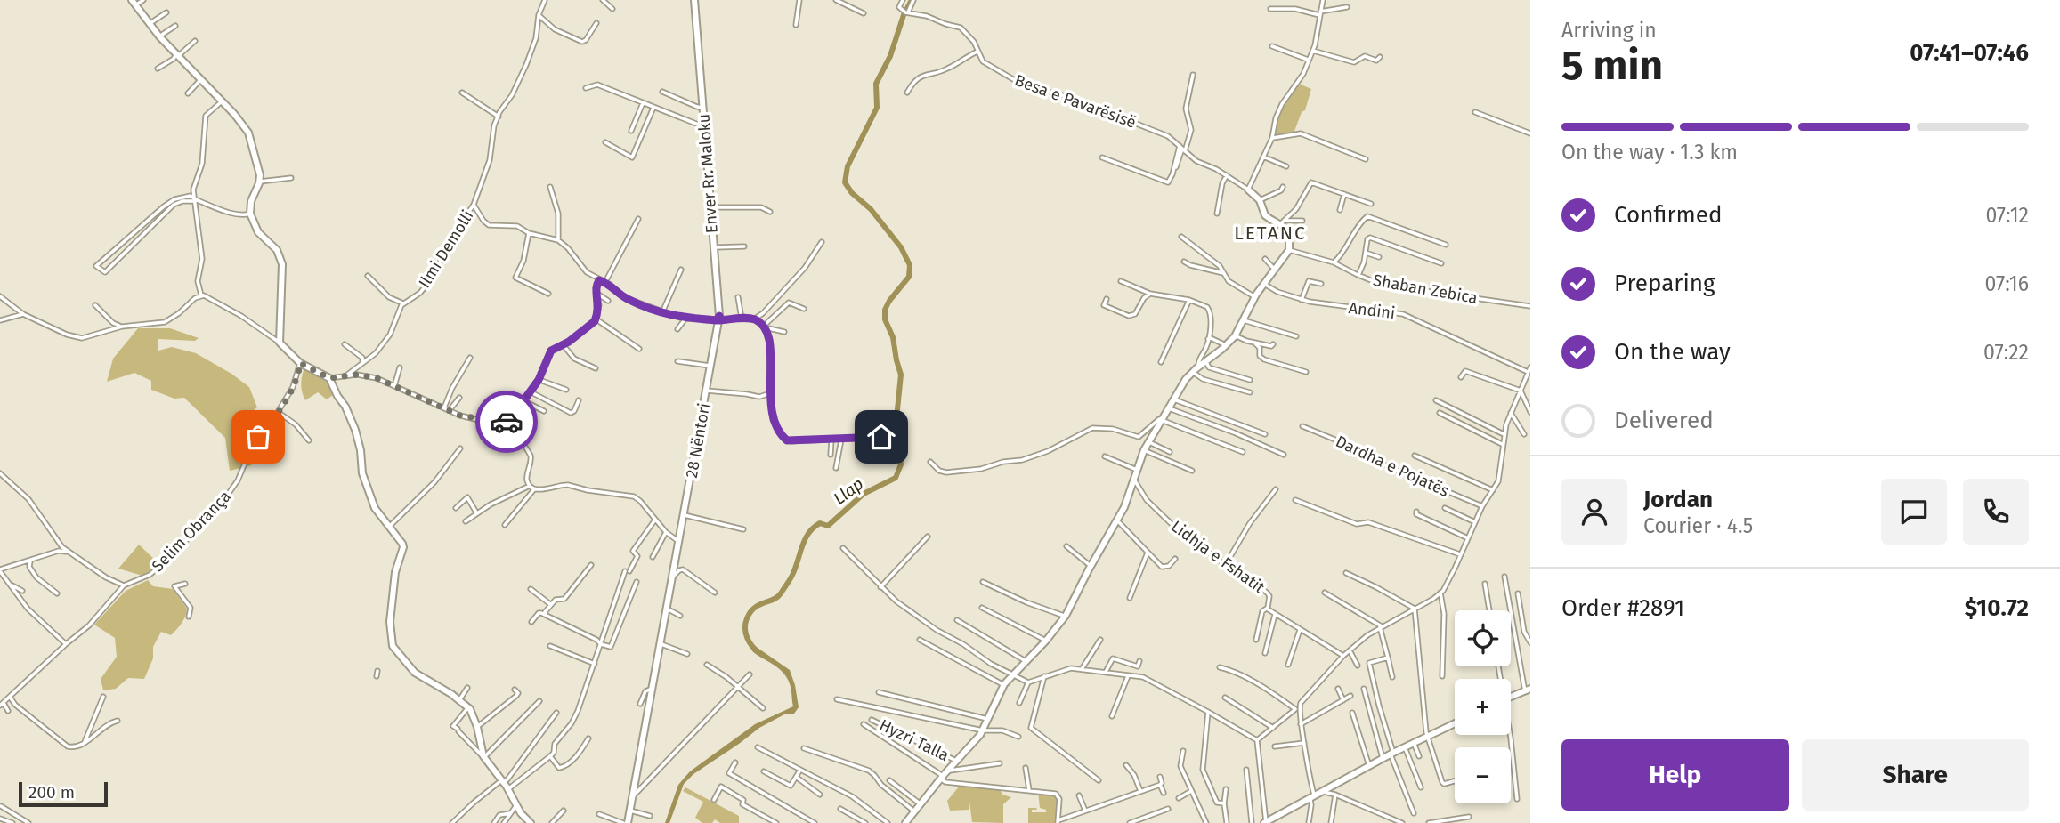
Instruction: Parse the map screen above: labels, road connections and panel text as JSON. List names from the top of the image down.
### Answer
{
  "streets": {
    "street": [
      "Besa e Pavarësisë",
      "Enver Rr. Maloku",
      "Ilmi Demolli",
      "Shaban Zebica",
      "Andini",
      "28 Nëntori",
      "Dardha e Pojatës",
      "Selim Obrança",
      "Lidhja e Fshatit",
      "Hyzri Talla"
    ]
  },
  "crossings": [
    ["Enver Rr. Maloku", "28 Nëntori"],
    ["Shaban Zebica", "Hyzri Talla"],
    ["Andini", "Hyzri Talla"],
    ["Lidhja e Fshatit", "Hyzri Talla"]
  ],
  "districts": ["LETANC"],
  "water": ["Llap"],
  "scale_bar": "200 m",
  "page": {
    "heading": ["5 min", "Arriving in", "07:41–07:46"],
    "panel": [
      "Jordan",
      "Courier · 4.5",
      "Order #2891",
      "$10.72"
    ],
    "bar": "On the way · 1.3 km",
    "list": [
      ["Confirmed", "07:12"],
      ["Preparing", "07:16"],
      ["On the way", "07:22"],
      "Delivered"
    ],
    "map_buttons": ["+", "−"],
    "buttons": ["Help", "Share"],
    "scale": "200 m"
  }
}
